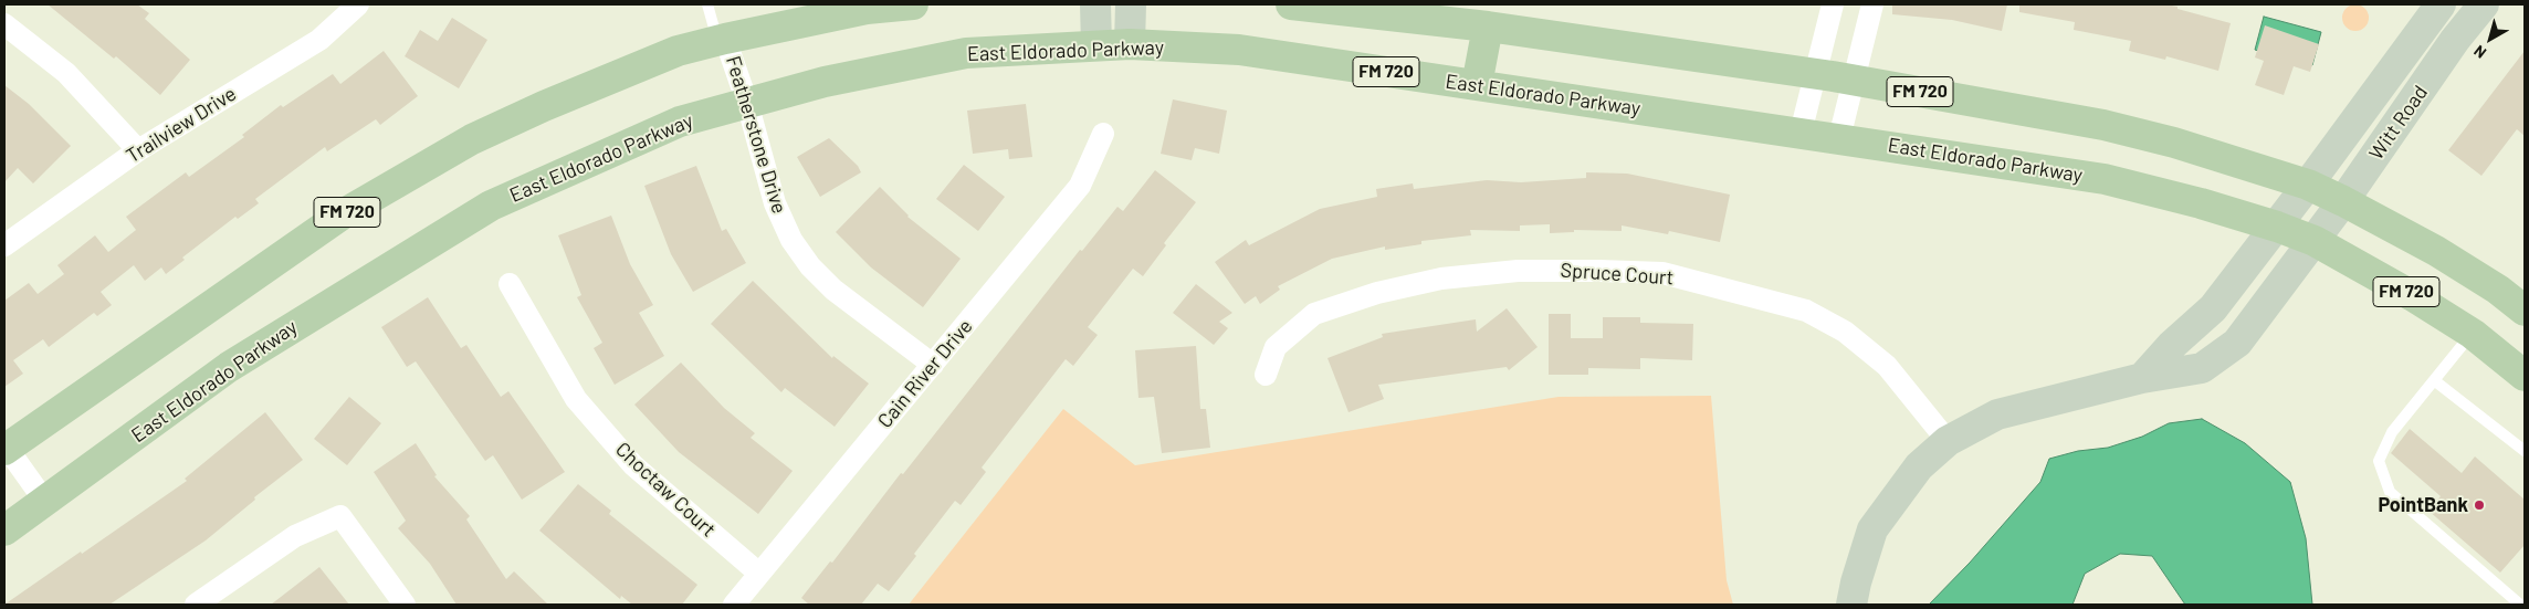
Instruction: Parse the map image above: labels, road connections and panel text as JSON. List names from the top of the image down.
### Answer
{
  "streets": {
    "main road": ["East Eldorado Parkway", "FM 720"],
    "street": [
      "Witt Road",
      "Trailview Drive",
      "Featherstone Drive",
      "Spruce Court",
      "Cain River Drive",
      "Choctaw Court"
    ]
  },
  "crossings": [
    ["East Eldorado Parkway", "Witt Road"],
    ["East Eldorado Parkway", "Featherstone Drive"],
    ["FM 720", "Witt Road"],
    ["FM 720", "Featherstone Drive"],
    ["Witt Road", "Spruce Court"],
    ["Featherstone Drive", "Cain River Drive"],
    ["Cain River Drive", "Choctaw Court"]
  ],
  "places": ["PointBank"],
  "north": "bottom left"
}
